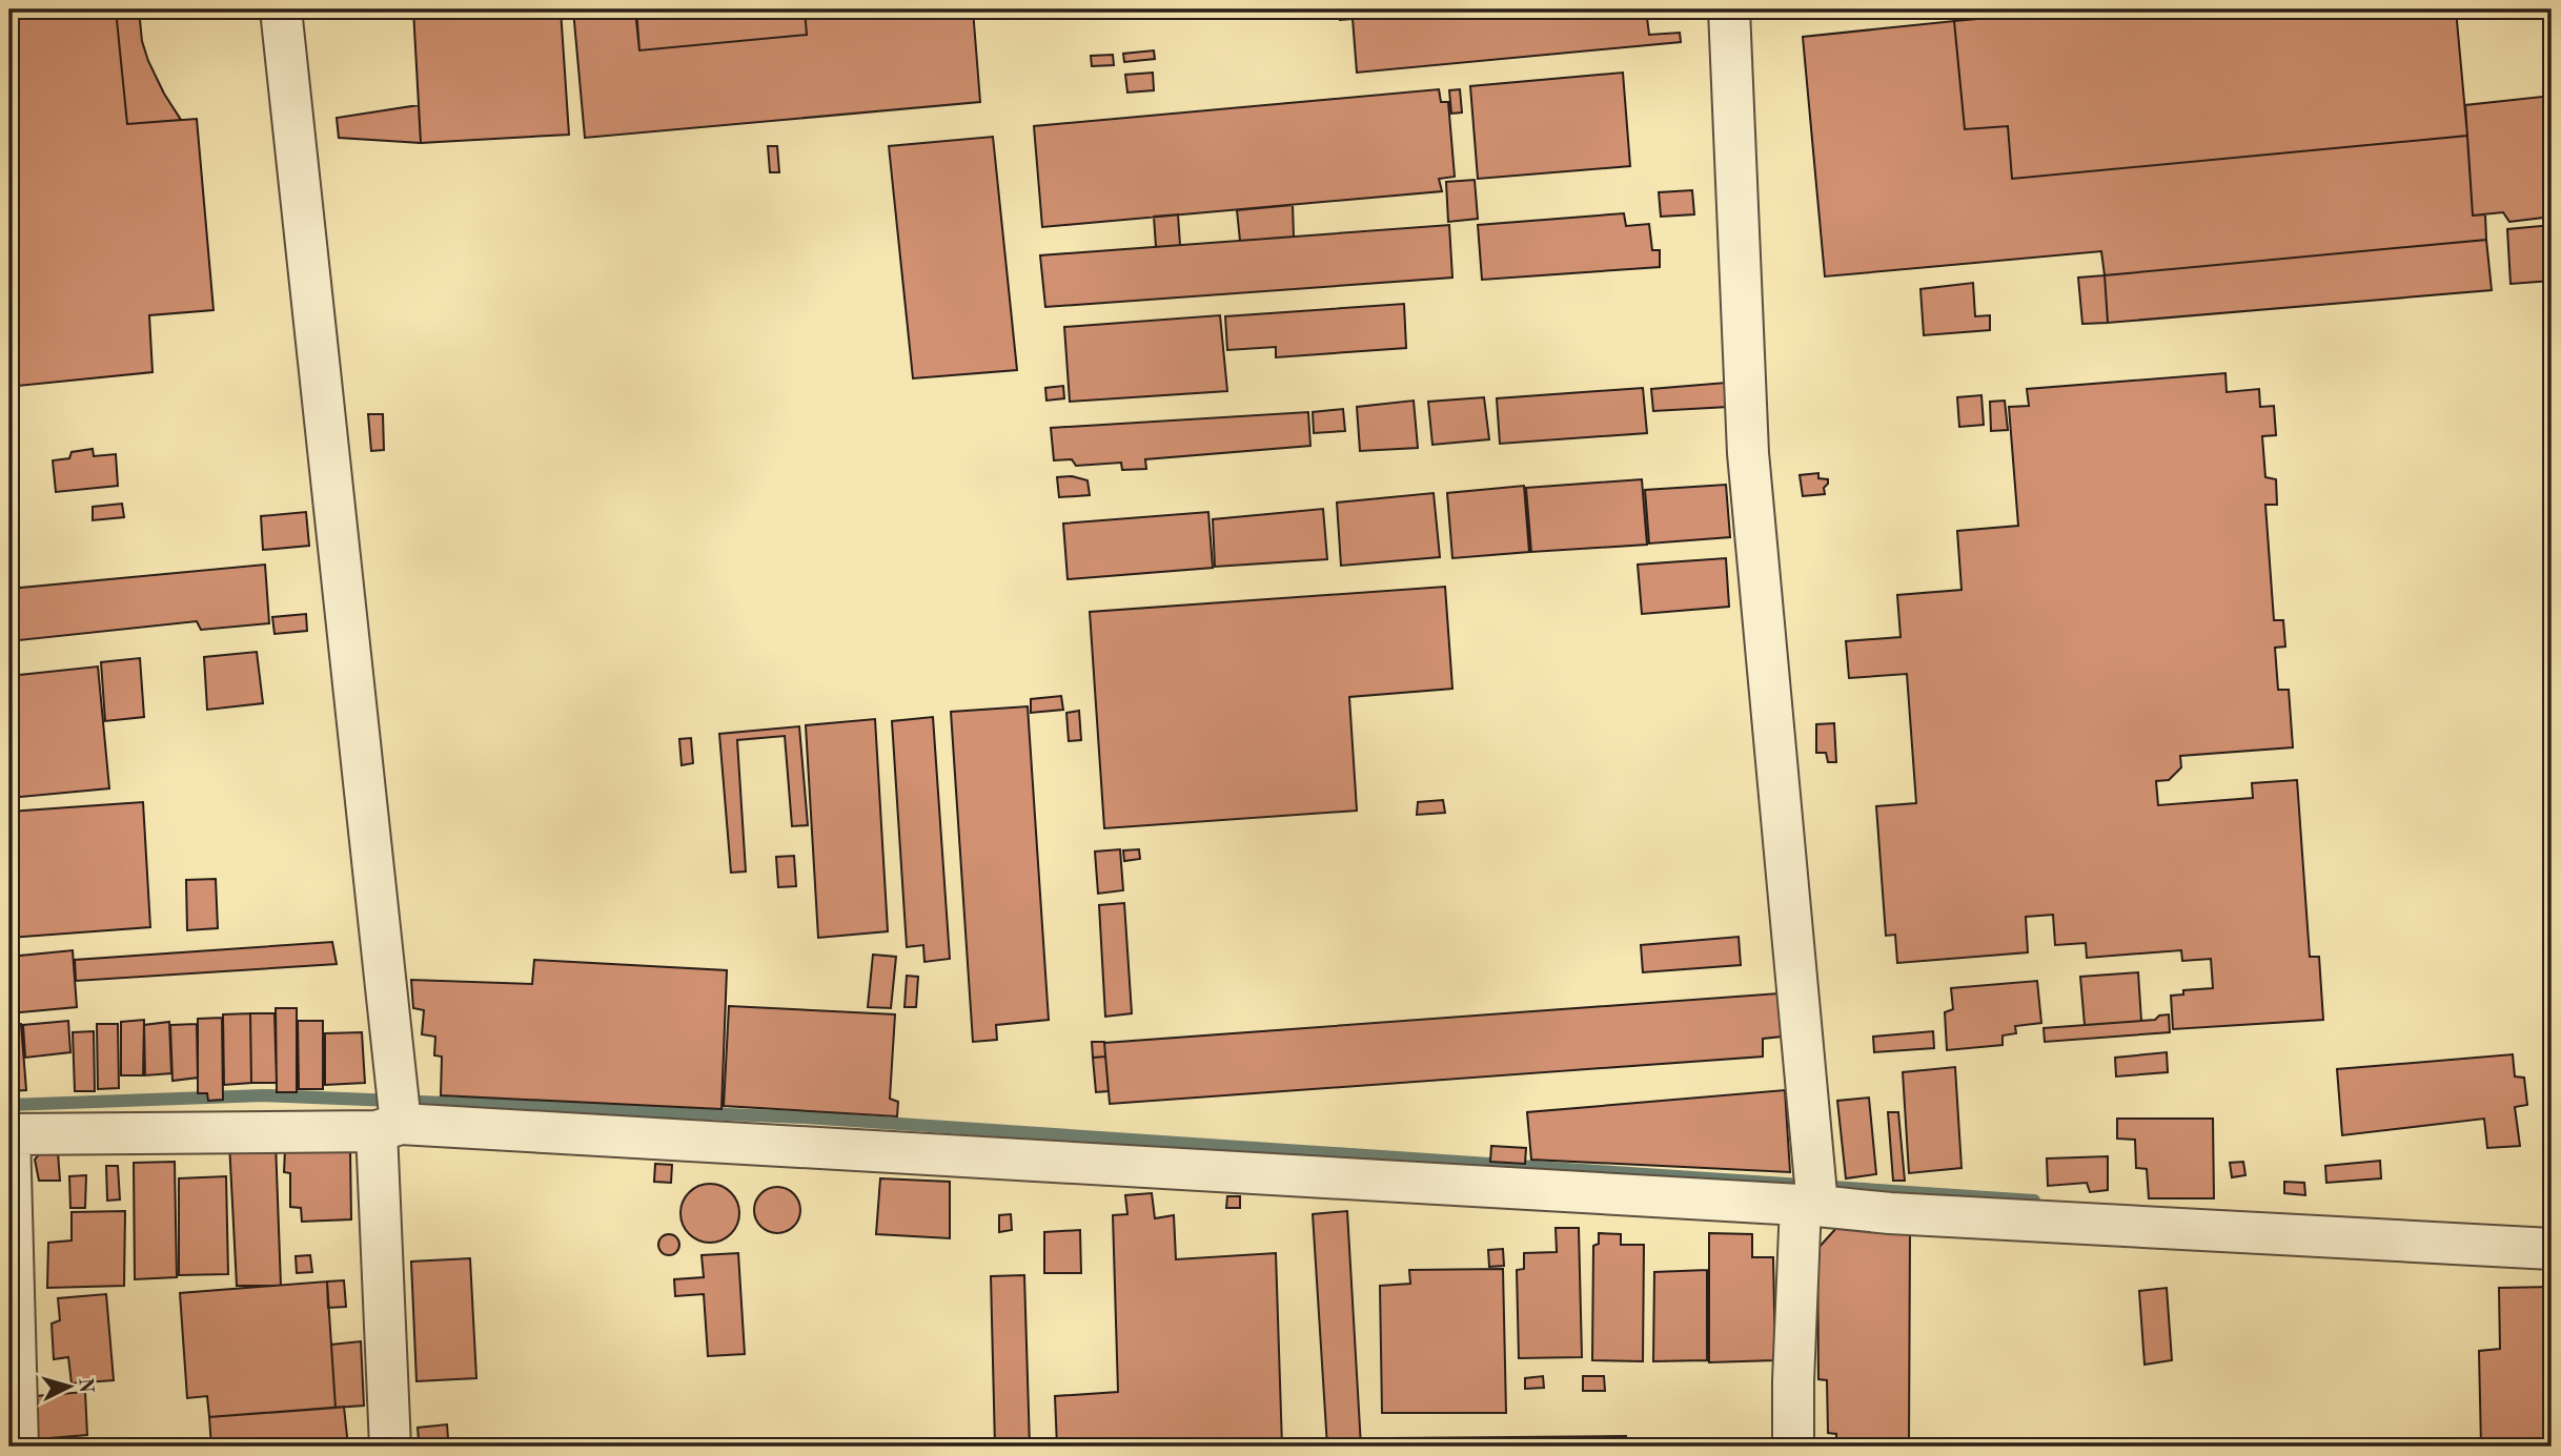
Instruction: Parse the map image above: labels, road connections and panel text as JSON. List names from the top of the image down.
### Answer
{
  "north": "right"
}
